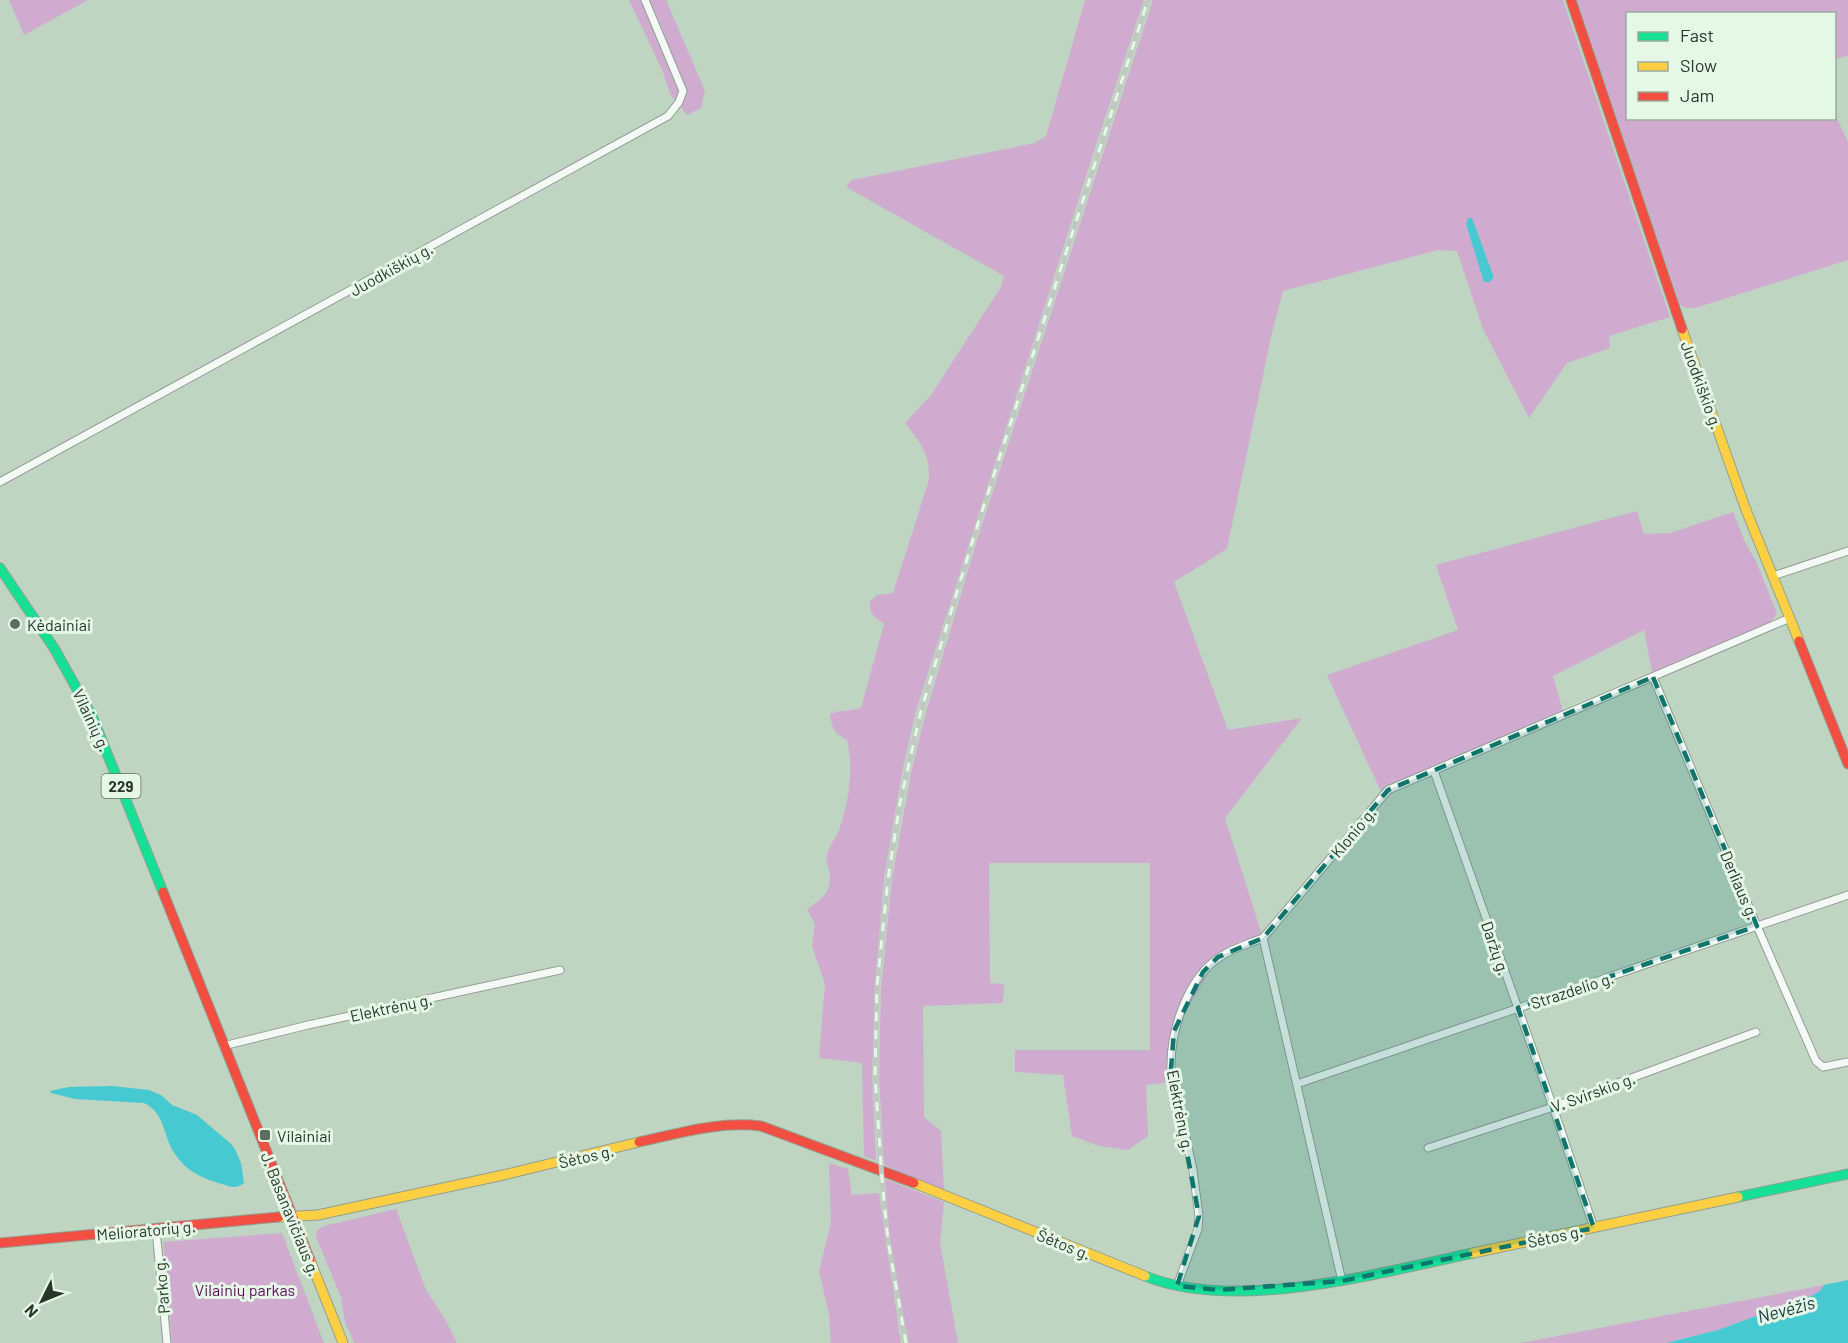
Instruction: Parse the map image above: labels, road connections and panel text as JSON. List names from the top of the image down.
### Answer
{
  "streets": {
    "main road": [
      "Juodkiškio g.",
      "Vilainių g.",
      "229",
      "Šėtos g.",
      "J. Basanavičiaus g.",
      "Melioratorių g."
    ],
    "street": [
      "Juodkiškių g.",
      "Klonio g.",
      "Derliaus g.",
      "Daržų g.",
      "Strazdelio g.",
      "Elektrėnų g.",
      "V. Svirskio g.",
      "Parko g."
    ]
  },
  "crossings": [
    ["Juodkiškio g.", "Klonio g."],
    ["Vilainių g.", "J. Basanavičiaus g."],
    ["Klonio g.", "Derliaus g."],
    ["Klonio g.", "Daržų g."],
    ["Klonio g.", "Elektrėnų g."],
    ["Derliaus g.", "Strazdelio g."],
    ["Daržų g.", "Strazdelio g."],
    ["Daržų g.", "V. Svirskio g."],
    ["Daržų g.", "Šėtos g."],
    ["Elektrėnų g.", "Šėtos g."],
    ["Elektrėnų g.", "J. Basanavičiaus g."],
    ["Šėtos g.", "J. Basanavičiaus g."],
    ["Šėtos g.", "Melioratorių g."],
    ["J. Basanavičiaus g.", "Melioratorių g."],
    ["Melioratorių g.", "Parko g."]
  ],
  "water": ["Nevėžis"],
  "parks": ["Vilainių parkas"],
  "places": {
    "other": ["Kėdainiai"],
    "transit": ["Vilainiai"]
  },
  "legend": ["Fast", "Slow", "Jam"],
  "north": "bottom left"
}
